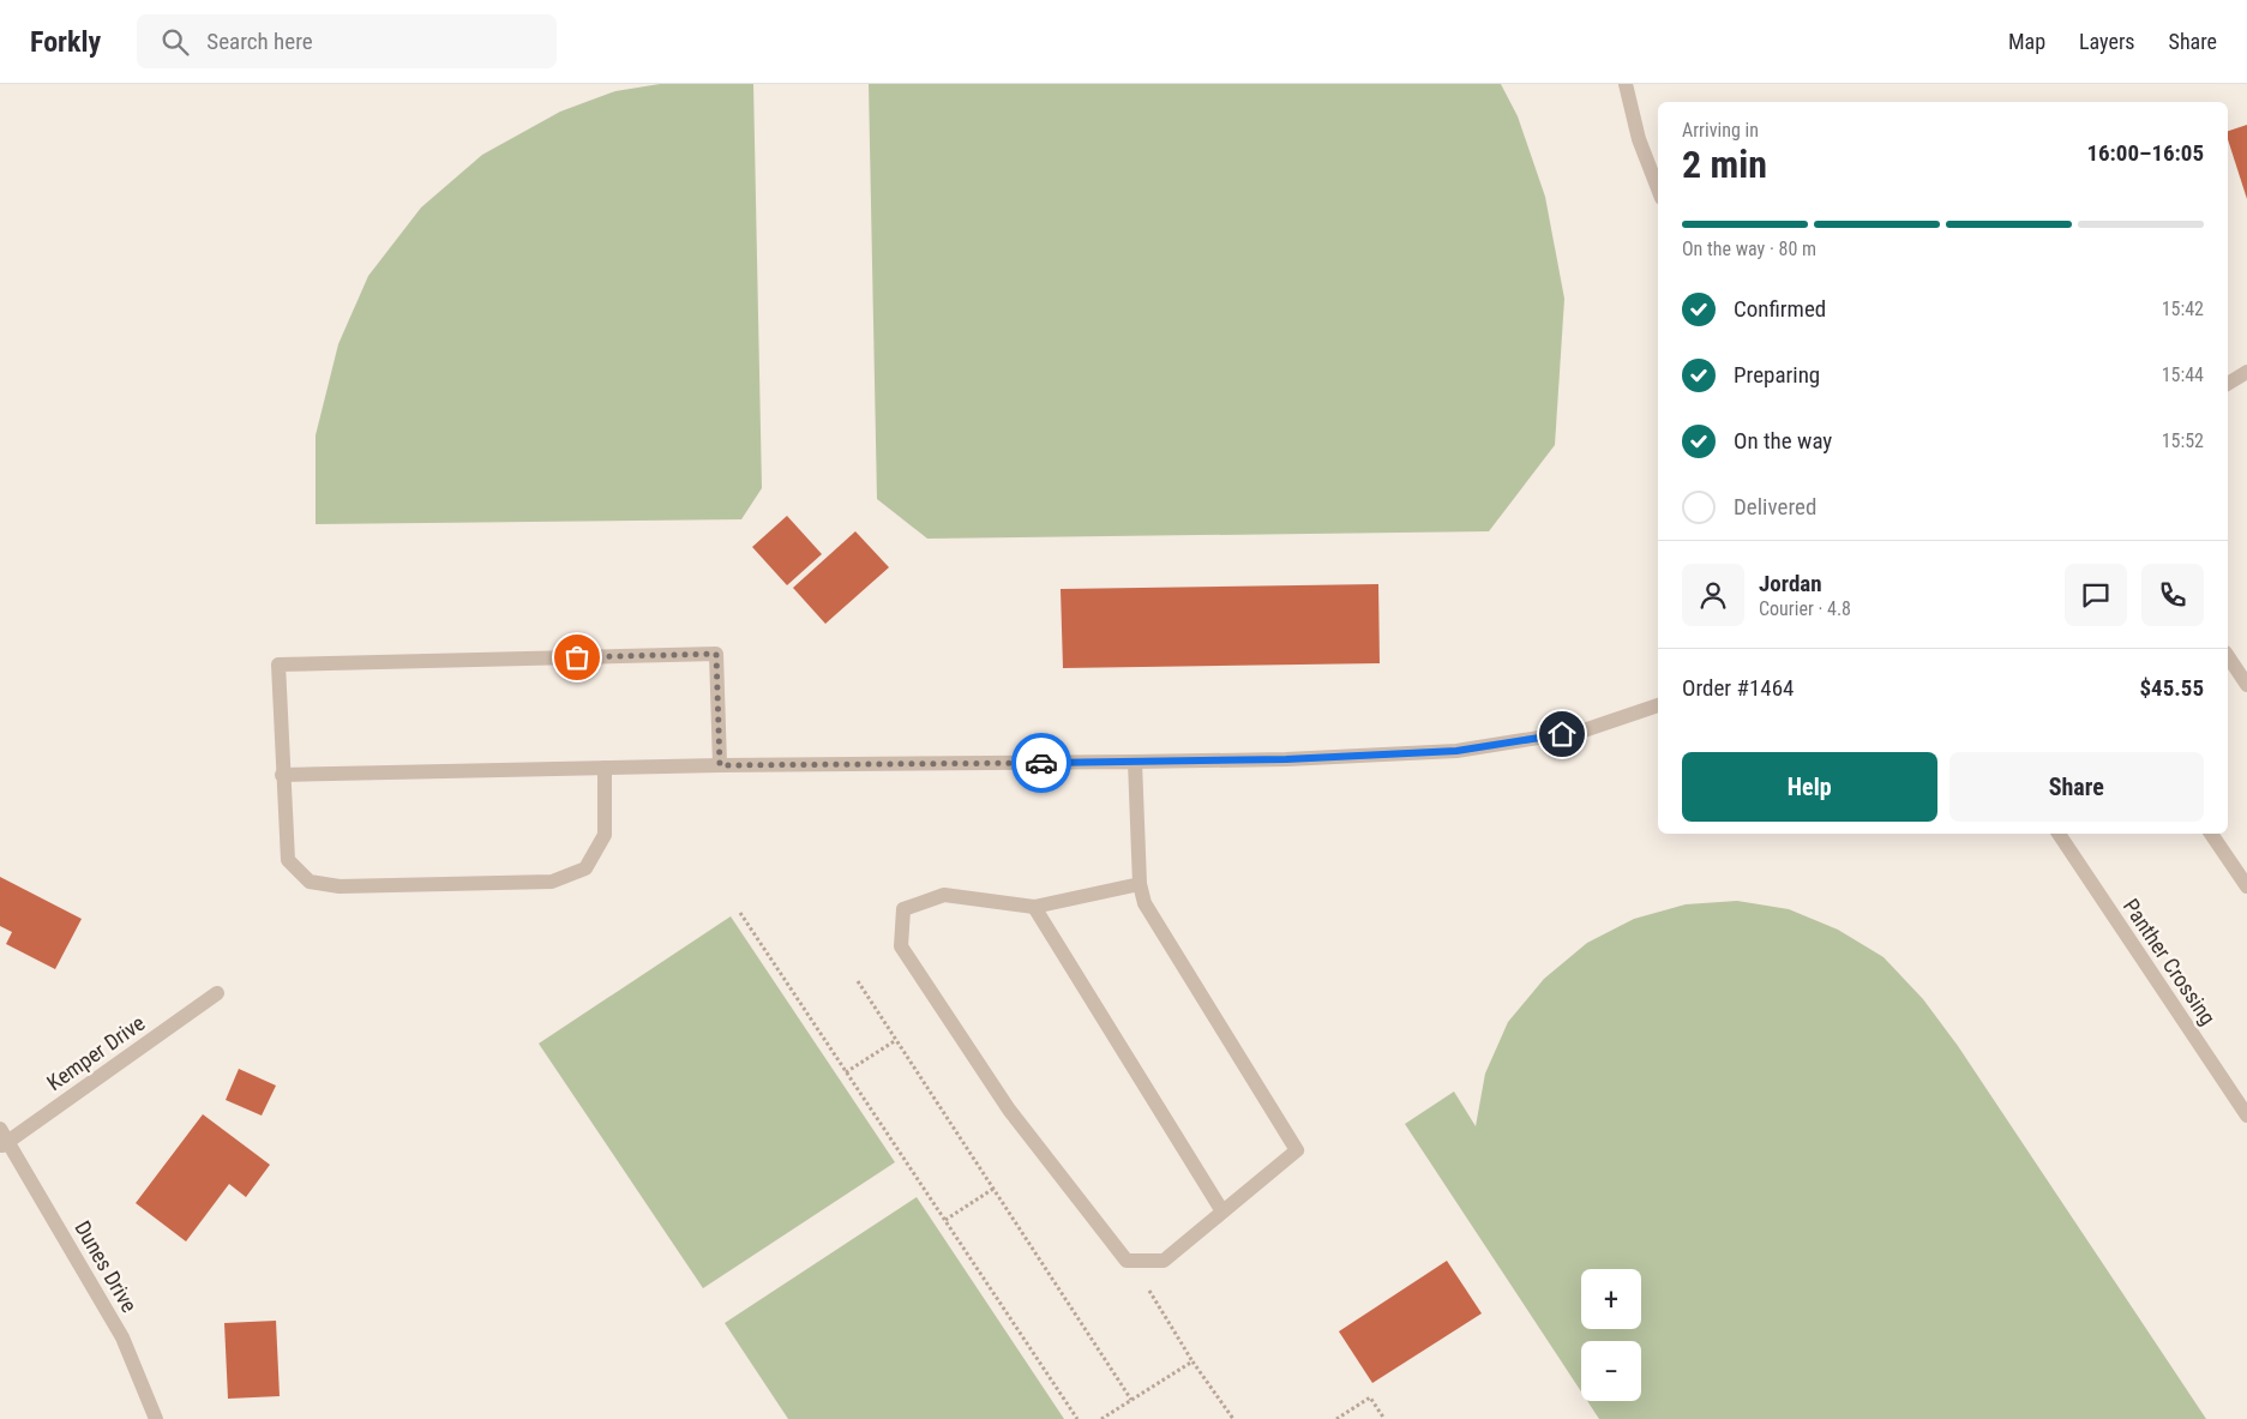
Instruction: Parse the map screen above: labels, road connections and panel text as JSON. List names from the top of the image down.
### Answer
{
  "streets": {
    "street": ["Panther Crossing", "Kemper Drive", "Dunes Drive"]
  },
  "crossings": [
    ["Kemper Drive", "Dunes Drive"]
  ],
  "page": {
    "header": "Forkly",
    "search": "Search here",
    "nav": ["Map", "Layers", "Share"],
    "heading": ["2 min", "Arriving in", "16:00–16:05"],
    "panel": [
      "Jordan",
      "Courier · 4.8",
      "Order #1464",
      "$45.55"
    ],
    "bar": "On the way · 80 m",
    "list": [
      ["Confirmed", "15:42"],
      ["Preparing", "15:44"],
      ["On the way", "15:52"],
      "Delivered"
    ],
    "buttons": ["Help", "Share"],
    "map_buttons": ["+", "−"]
  }
}
